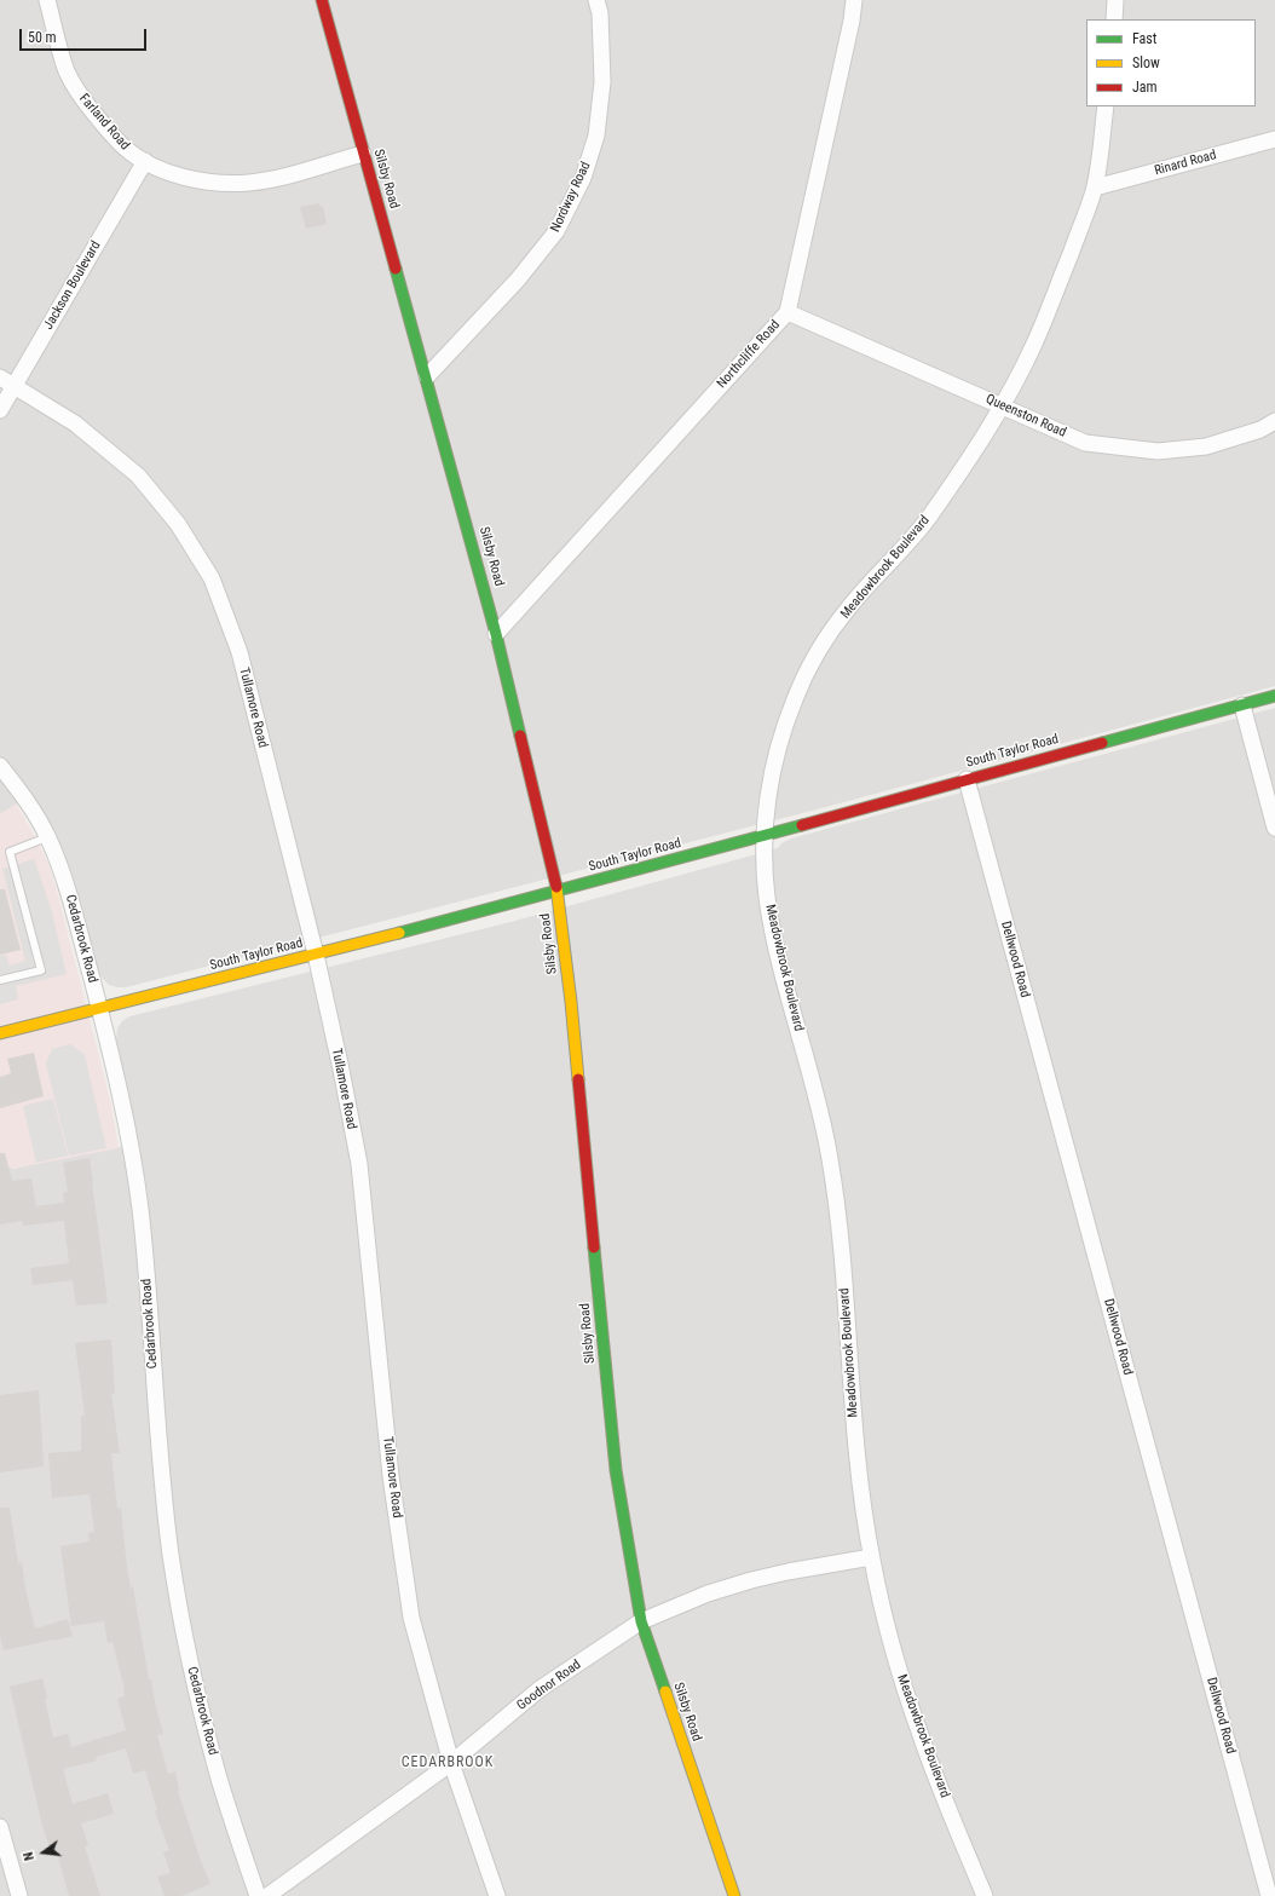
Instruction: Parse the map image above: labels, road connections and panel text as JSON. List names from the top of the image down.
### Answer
{
  "streets": {
    "street": [
      "Farland Road",
      "Rinard Road",
      "Silsby Road",
      "Nordway Road",
      "Jackson Boulevard",
      "Northcliffe Road",
      "Queenston Road",
      "Meadowbrook Boulevard",
      "Tullamore Road",
      "South Taylor Road",
      "Cedarbrook Road",
      "Dellwood Road",
      "Goodnor Road"
    ]
  },
  "crossings": [
    ["Farland Road", "Silsby Road"],
    ["Farland Road", "Jackson Boulevard"],
    ["Rinard Road", "Meadowbrook Boulevard"],
    ["Silsby Road", "Nordway Road"],
    ["Silsby Road", "Northcliffe Road"],
    ["Silsby Road", "South Taylor Road"],
    ["Silsby Road", "Goodnor Road"],
    ["Jackson Boulevard", "Tullamore Road"],
    ["Northcliffe Road", "Queenston Road"],
    ["Queenston Road", "Meadowbrook Boulevard"],
    ["Meadowbrook Boulevard", "South Taylor Road"],
    ["Meadowbrook Boulevard", "Goodnor Road"],
    ["Tullamore Road", "South Taylor Road"],
    ["Tullamore Road", "Goodnor Road"],
    ["South Taylor Road", "Cedarbrook Road"],
    ["South Taylor Road", "Dellwood Road"]
  ],
  "districts": ["CEDARBROOK"],
  "legend": ["Fast", "Slow", "Jam"],
  "scale_bar": "50 m",
  "north": "left"
}
